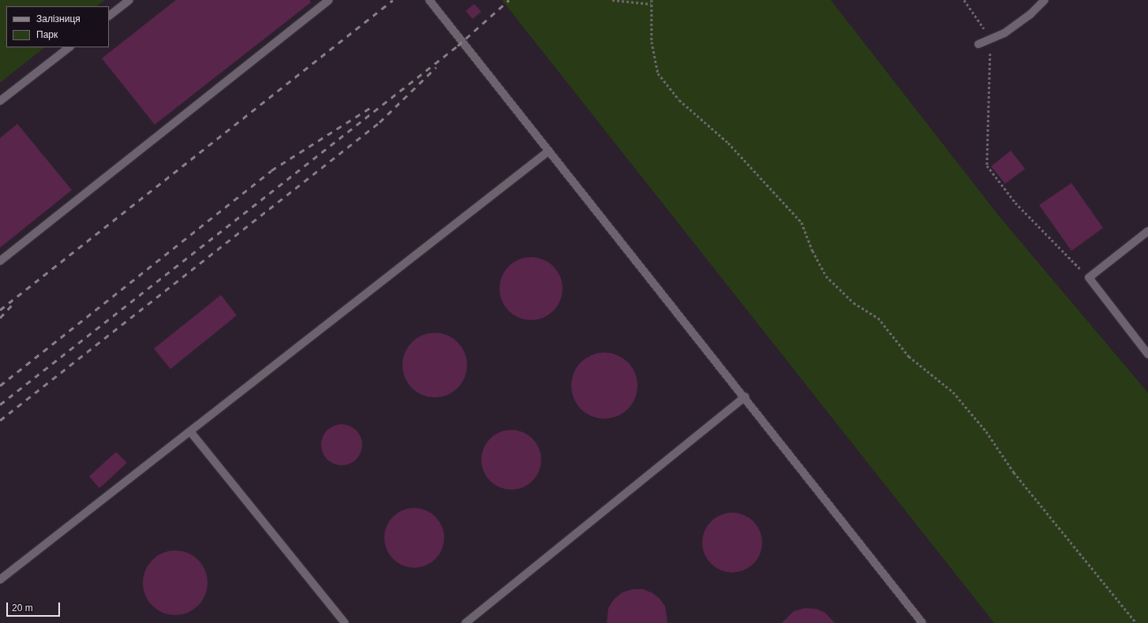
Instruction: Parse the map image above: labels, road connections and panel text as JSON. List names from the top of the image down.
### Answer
{
  "legend": ["Залізниця", "Парк"],
  "scale_bar": "20 m"
}
